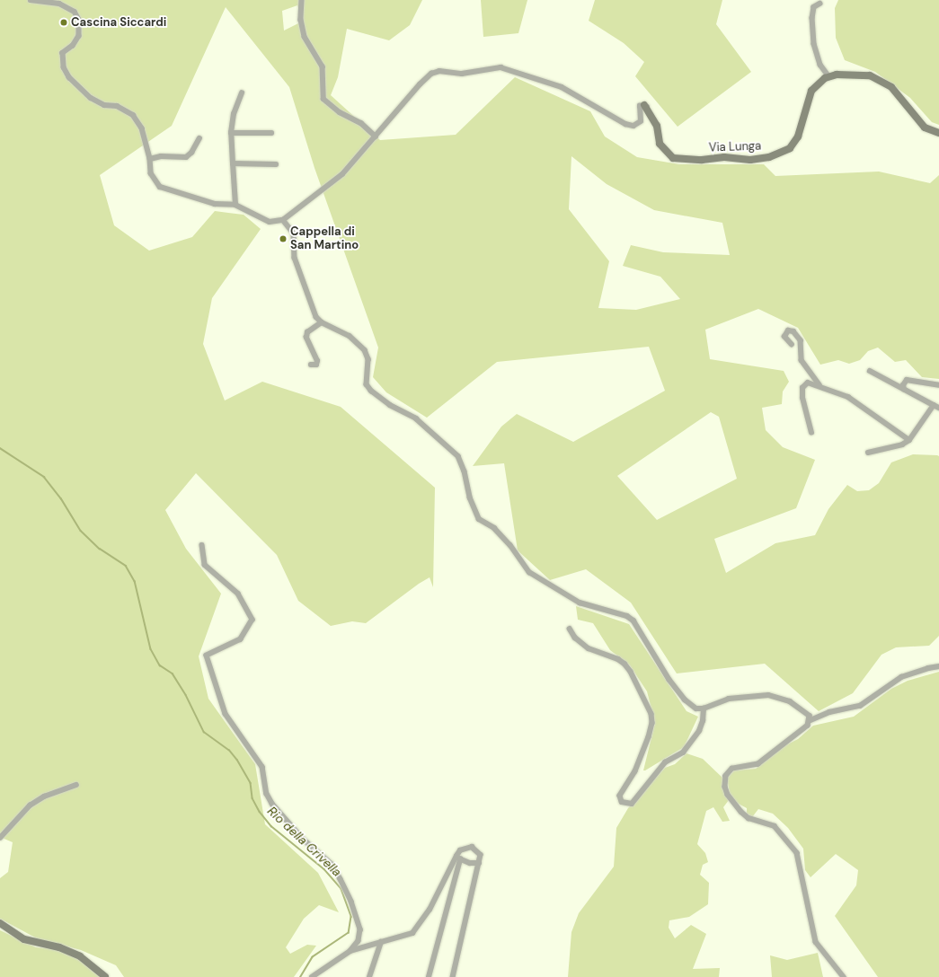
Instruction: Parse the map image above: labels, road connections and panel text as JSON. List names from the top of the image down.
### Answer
{
  "streets": {
    "street": ["Via Lunga"]
  },
  "water": ["Rio della Crivella"],
  "places": ["Cascina Siccardi", "Cappella di San Martino"]
}
